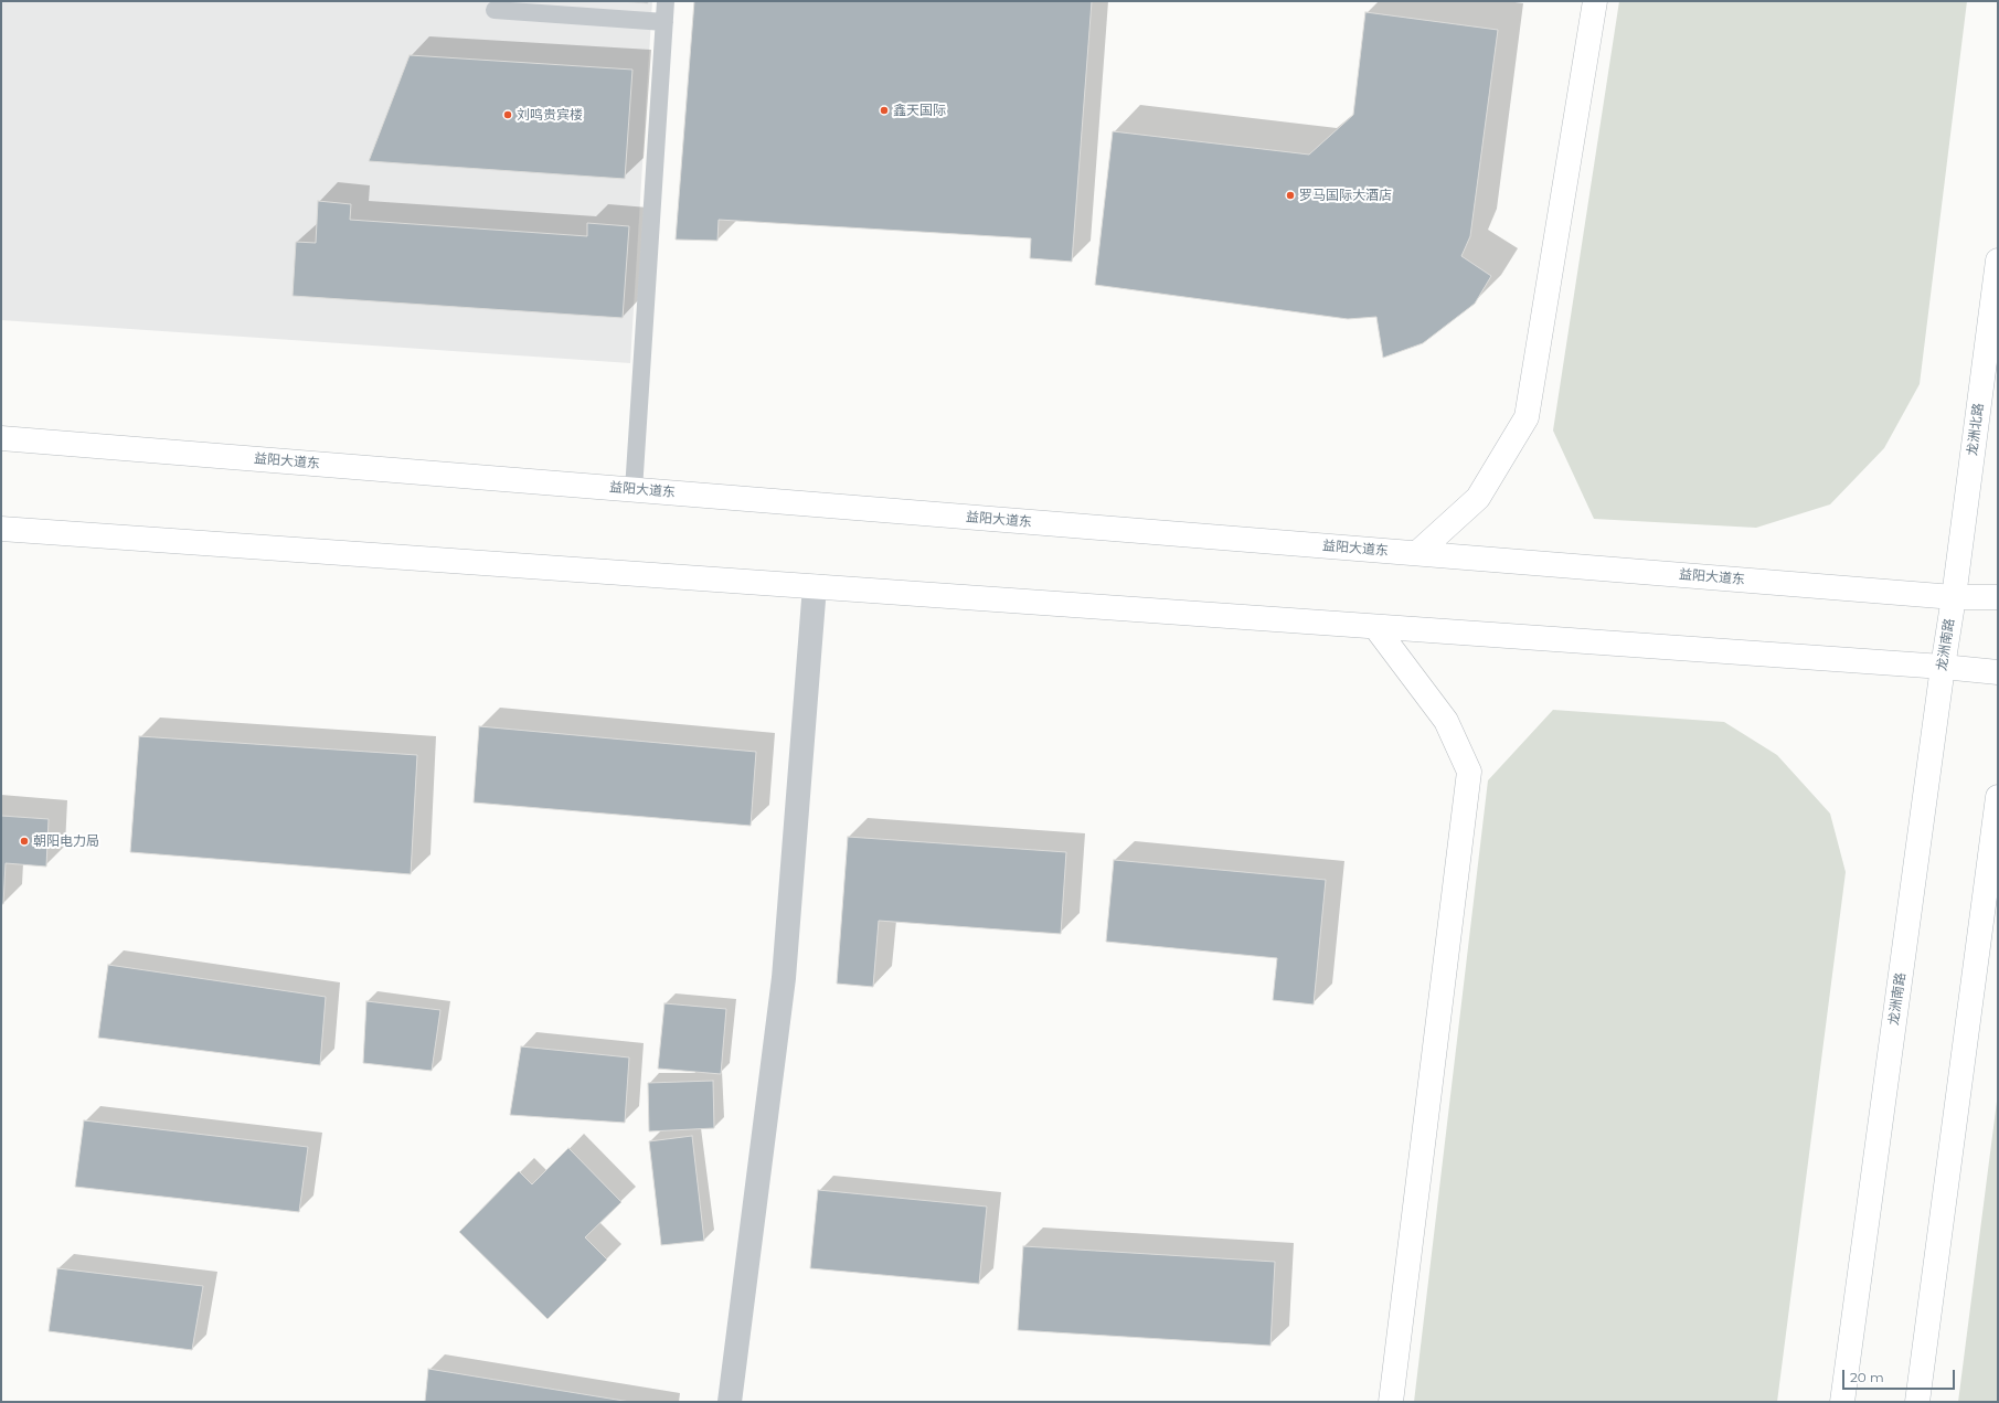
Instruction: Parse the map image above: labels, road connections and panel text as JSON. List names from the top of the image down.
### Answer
{
  "streets": {
    "main road": ["龙洲北路", "益阳大道东", "龙洲南路"]
  },
  "crossings": [
    ["龙洲北路", "益阳大道东"],
    ["龙洲北路", "龙洲南路"],
    ["益阳大道东", "龙洲南路"]
  ],
  "places": [
    "鑫天国际",
    "刘鸣贵宾楼",
    "罗马国际大酒店",
    "朝阳电力局"
  ],
  "scale_bar": "20 m"
}
